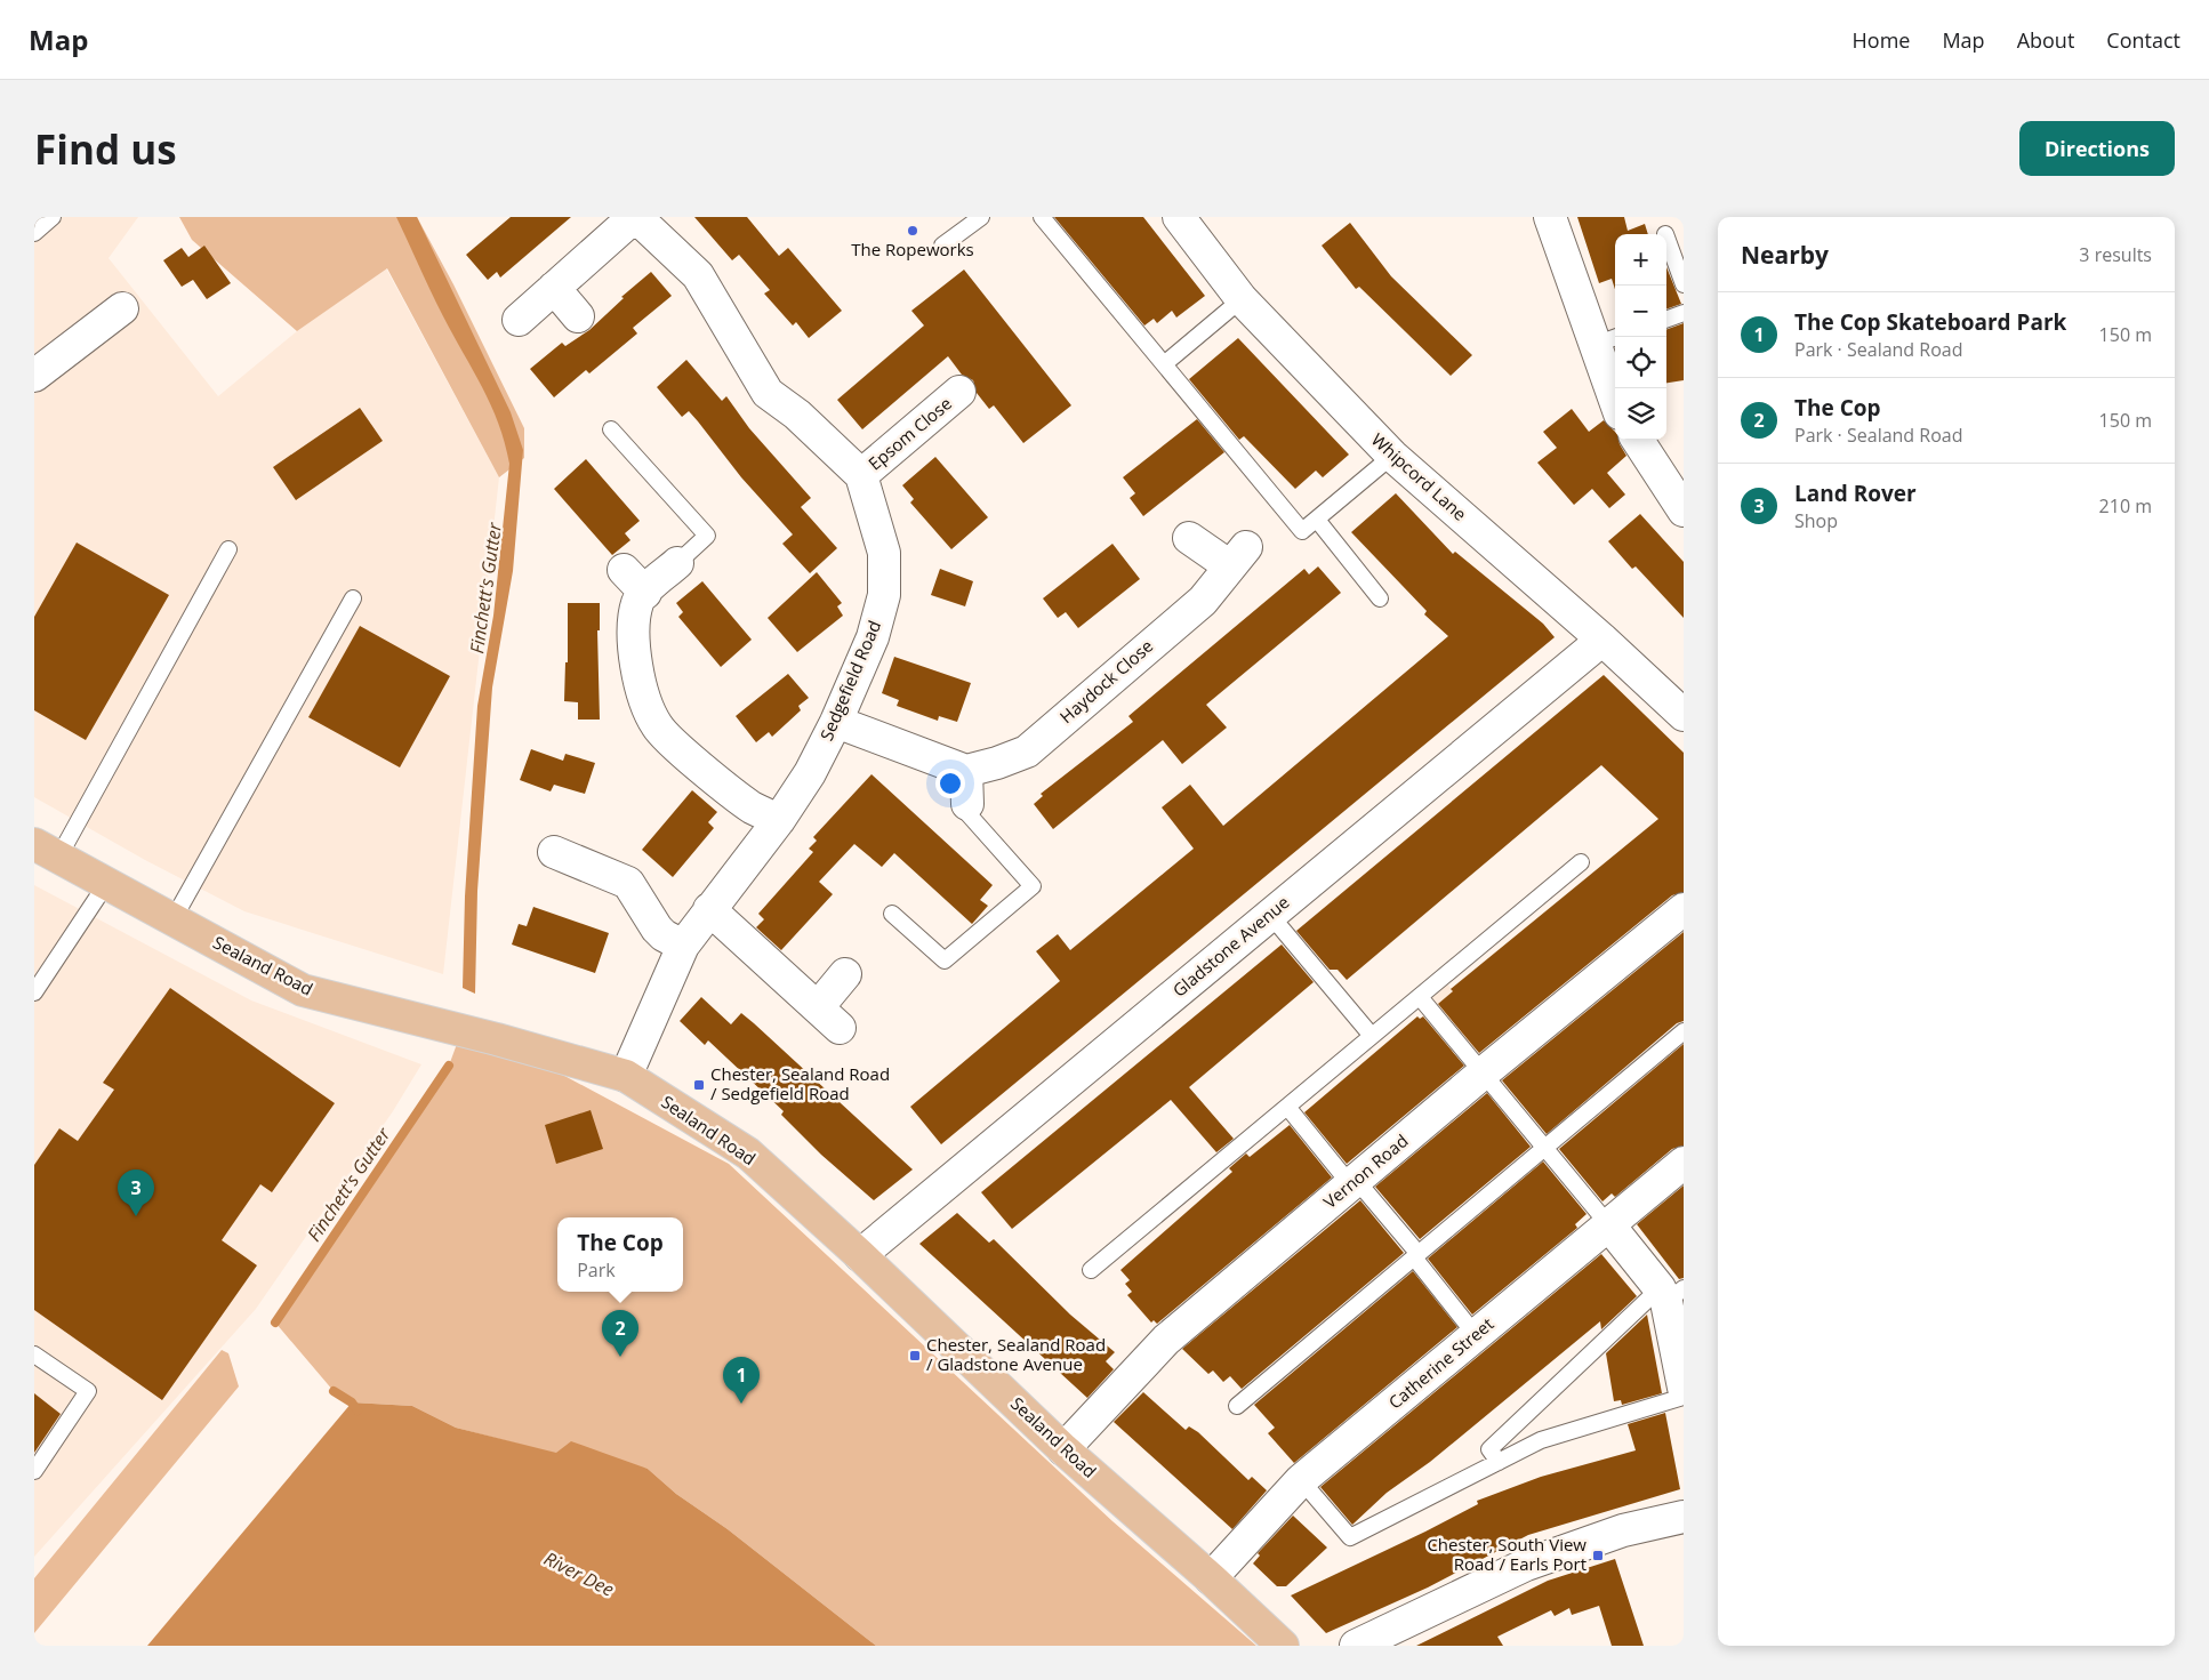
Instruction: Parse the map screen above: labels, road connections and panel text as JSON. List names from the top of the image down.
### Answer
{
  "streets": {
    "main road": ["Sealand Road"],
    "street": [
      "Epsom Close",
      "Whipcord Lane",
      "Sedgefield Road",
      "Haydock Close",
      "Gladstone Avenue",
      "Vernon Road",
      "Catherine Street"
    ]
  },
  "crossings": [
    ["Epsom Close", "Sedgefield Road"],
    ["Whipcord Lane", "Gladstone Avenue"],
    ["Sedgefield Road", "Sealand Road"],
    ["Gladstone Avenue", "Sealand Road"],
    ["Sealand Road", "Vernon Road"],
    ["Sealand Road", "Catherine Street"]
  ],
  "water": ["Finchett's Gutter", "River Dee"],
  "places": {
    "other": ["The Ropeworks"],
    "transit": ["Chester, Sealand Road / Sedgefield Road", "Chester, Sealand Road / Gladstone Avenue", "Chester, South View Road / Earls Port"]
  },
  "page": {
    "header": "Map",
    "nav": [
      "Home",
      "Map",
      "About",
      "Contact"
    ],
    "buttons": "Directions",
    "title": "Find us",
    "heading": ["Nearby", "3 results"],
    "map_buttons": ["+", "−"],
    "list": [
      {
        "mark": "1",
        "name": "The Cop Skateboard Park",
        "note": "Park · Sealand Road",
        "value": "150 m"
      },
      {
        "mark": "2",
        "name": "The Cop",
        "note": "Park · Sealand Road",
        "value": "150 m"
      },
      {
        "mark": "3",
        "name": "Land Rover",
        "note": "Shop",
        "value": "210 m"
      }
    ],
    "pins": ["3", "2", "1"],
    "popup": ["The Cop", "Park"]
  }
}
